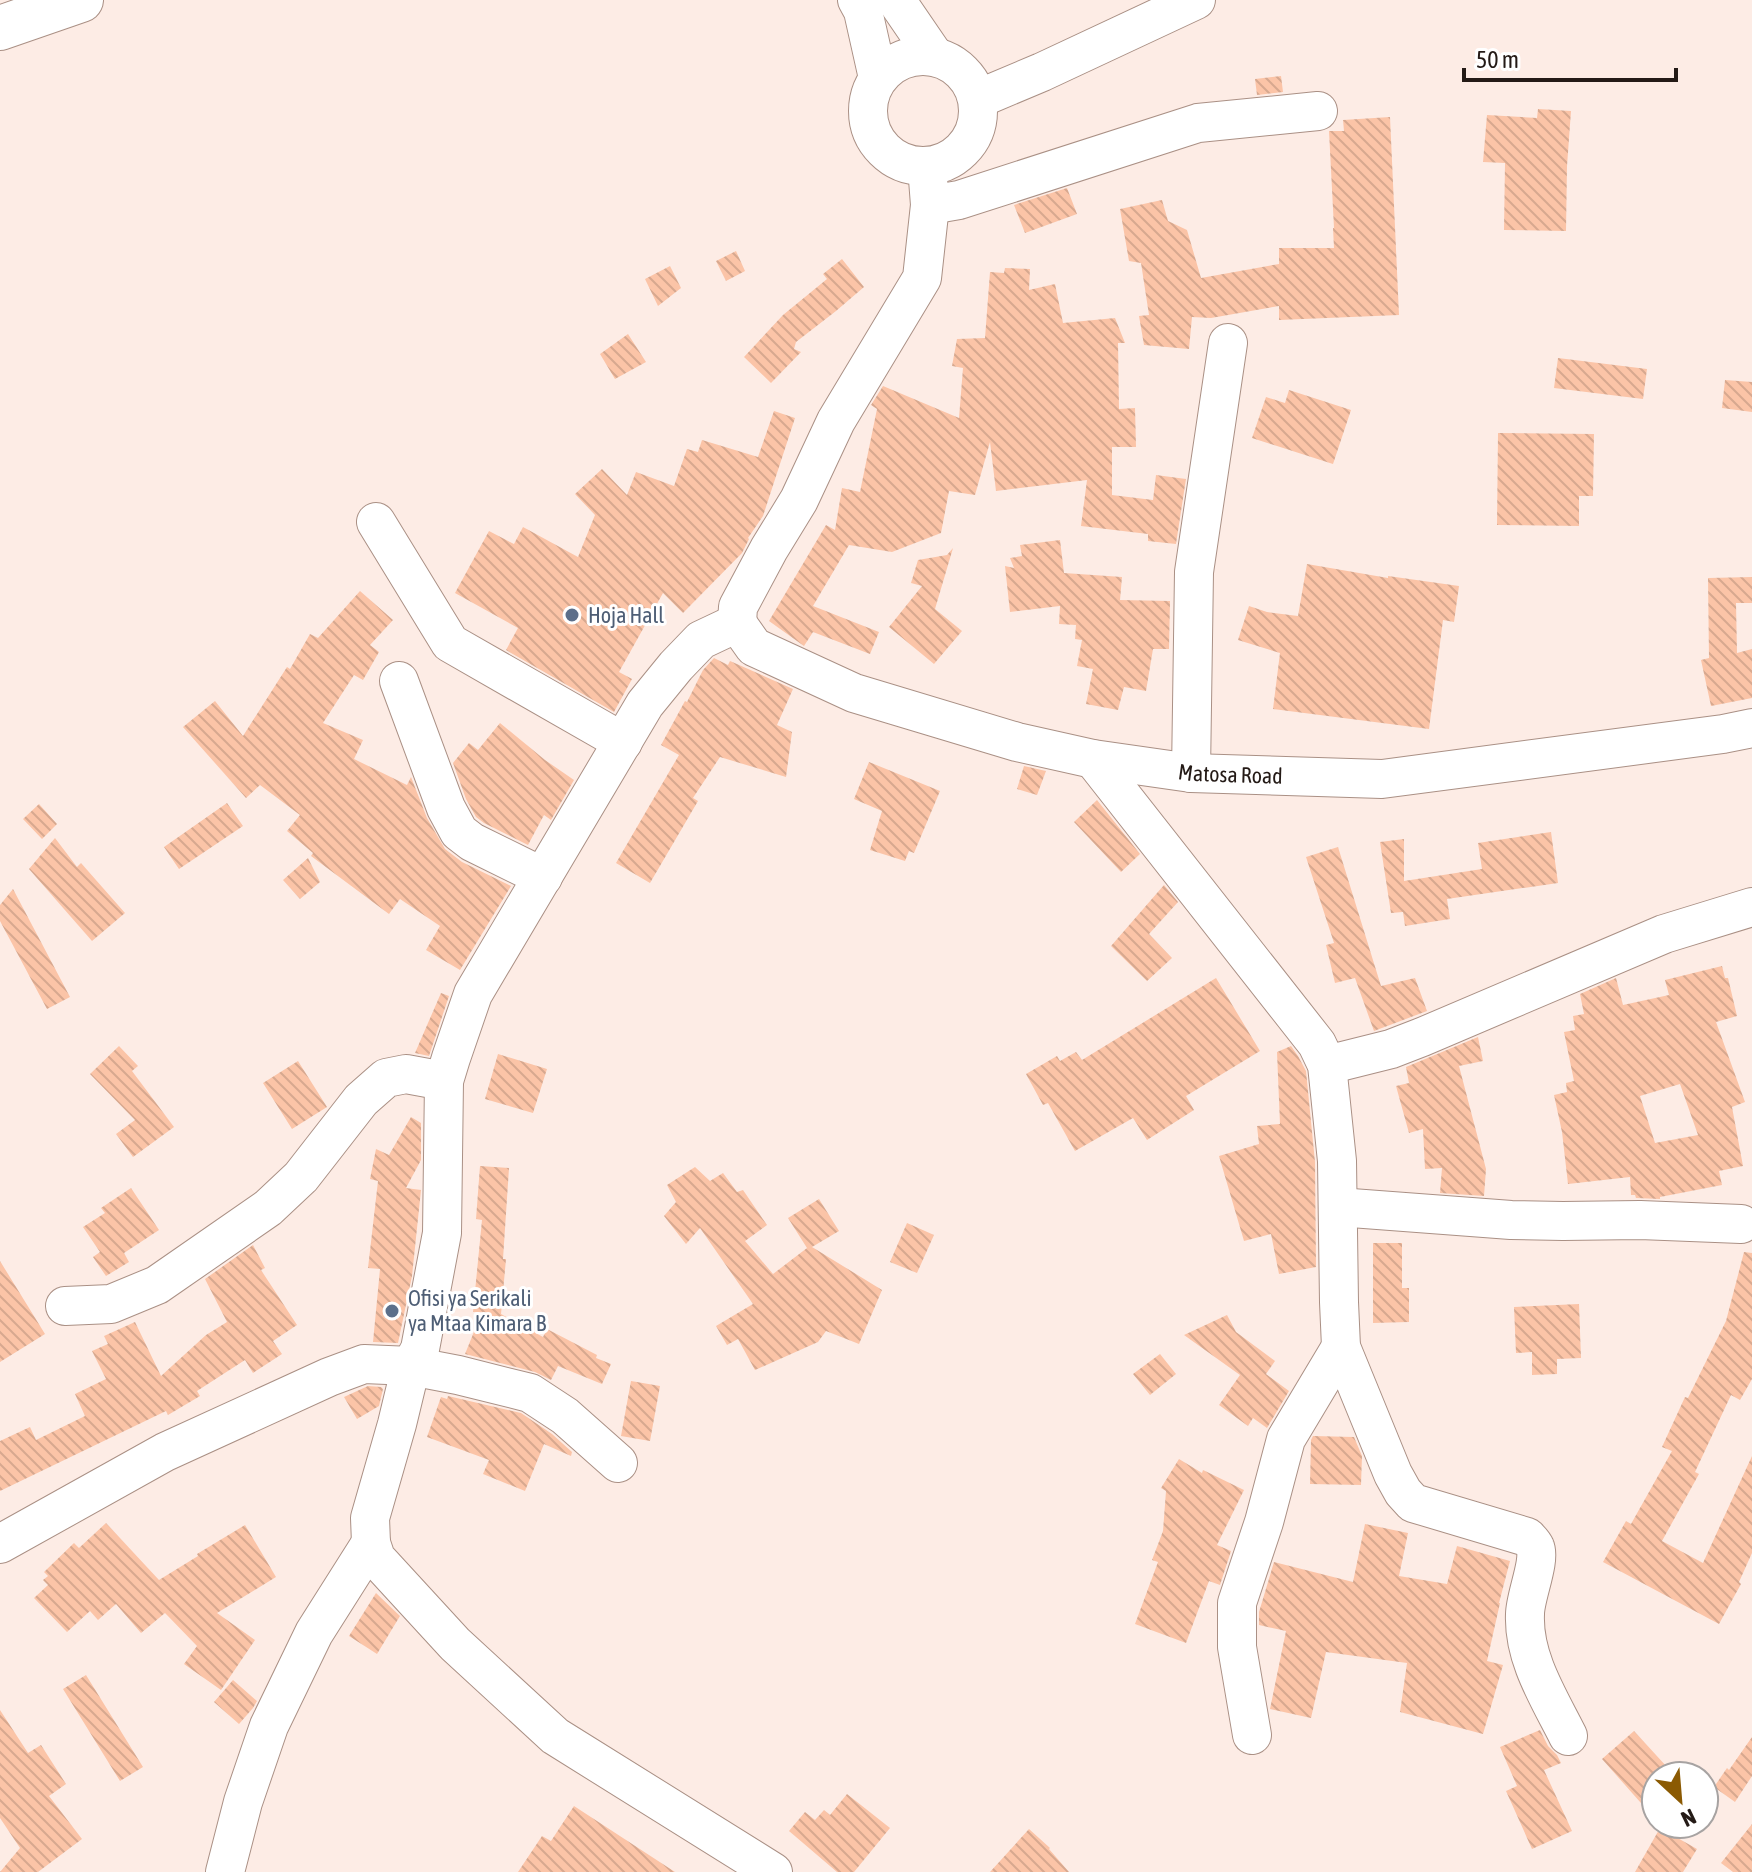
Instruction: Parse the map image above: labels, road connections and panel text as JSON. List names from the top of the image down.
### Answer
{
  "streets": {
    "street": ["Matosa Road"]
  },
  "places": ["Hoja Hall", "Ofisi ya Serikali ya Mtaa Kimara B"],
  "scale_bar": "50 m",
  "north": "bottom right"
}
